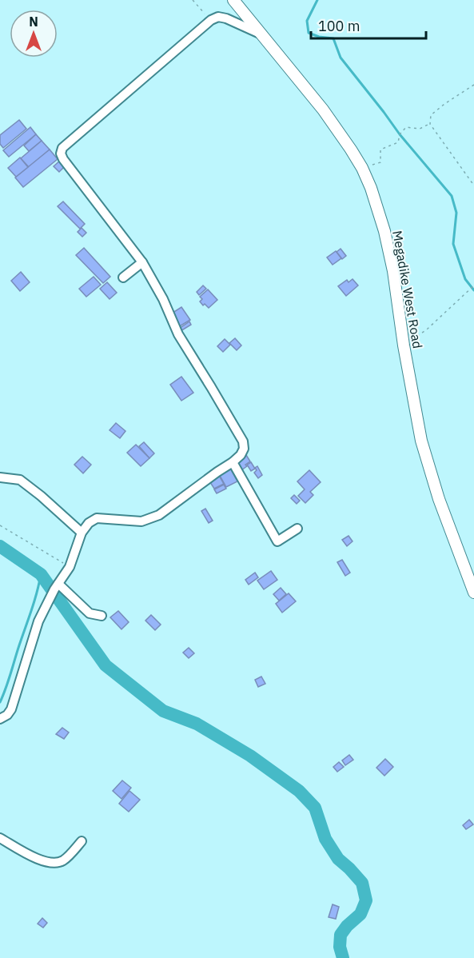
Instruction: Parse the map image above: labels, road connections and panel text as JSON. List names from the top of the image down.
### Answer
{
  "streets": {
    "street": ["Megadike West Road"]
  },
  "scale_bar": "100 m",
  "north": "top"
}
